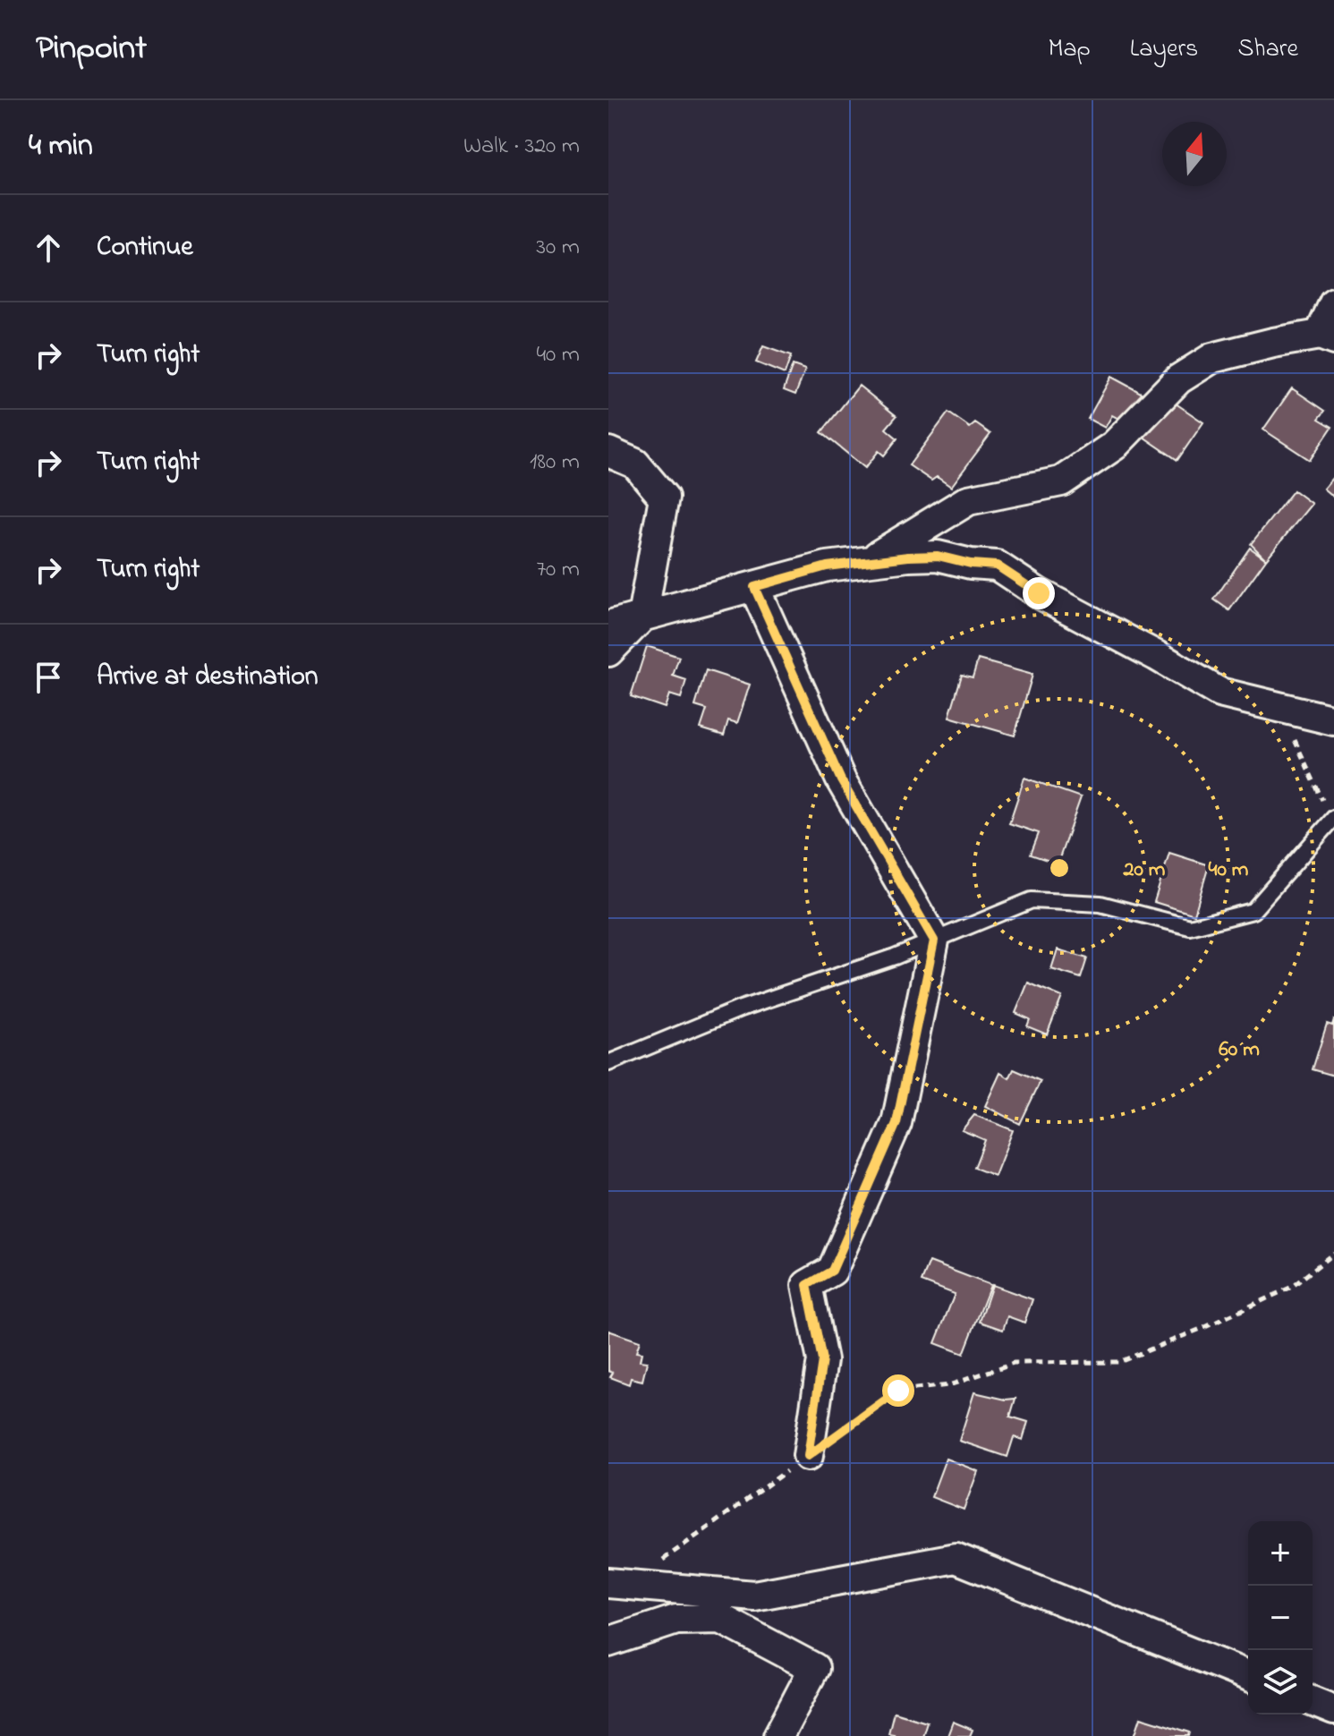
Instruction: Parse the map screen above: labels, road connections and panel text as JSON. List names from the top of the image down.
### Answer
{
  "north": "top",
  "page": {
    "header": "Pinpoint",
    "nav": ["Map", "Layers", "Share"],
    "heading": ["4 min", "Walk · 320 m"],
    "list": [
      ["Continue", "30 m"],
      ["Turn right", "40 m"],
      ["Turn right", "180 m"],
      ["Turn right", "70 m"],
      "Arrive at destination"
    ],
    "map_buttons": ["+", "−"]
  },
  "rings": ["20 m", "40 m", "60 m"]
}
